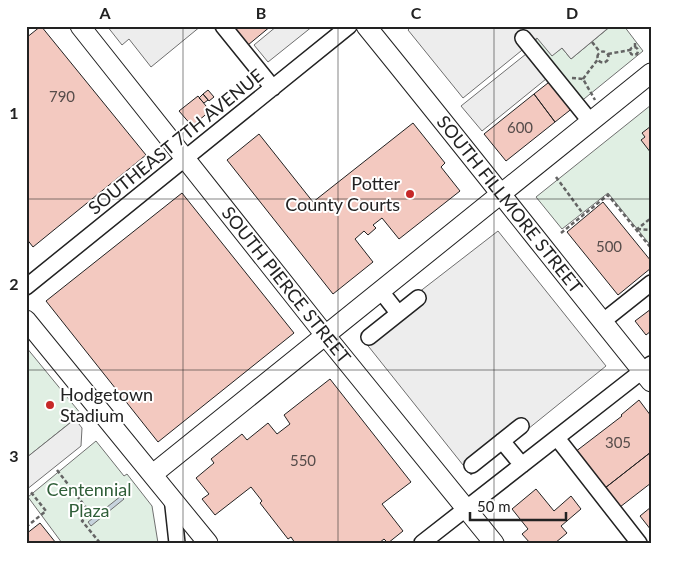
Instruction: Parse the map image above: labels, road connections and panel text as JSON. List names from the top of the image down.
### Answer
{
  "streets": {
    "main road": ["SOUTH FILLMORE STREET", "SOUTH PIERCE STREET"],
    "street": ["SOUTHEAST 7TH AVENUE"]
  },
  "crossings": [
    ["SOUTHEAST 7TH AVENUE", "SOUTH PIERCE STREET"]
  ],
  "parks": ["Centennial Plaza"],
  "places": ["Potter County Courts", "Hodgetown Stadium"],
  "house_numbers": [
    "790",
    "600",
    "500",
    "305",
    "550"
  ],
  "scale_bar": "50 m",
  "grid": {
    "columns": [
      "A",
      "B",
      "C",
      "D"
    ],
    "rows": ["1", "2", "3"]
  }
}
